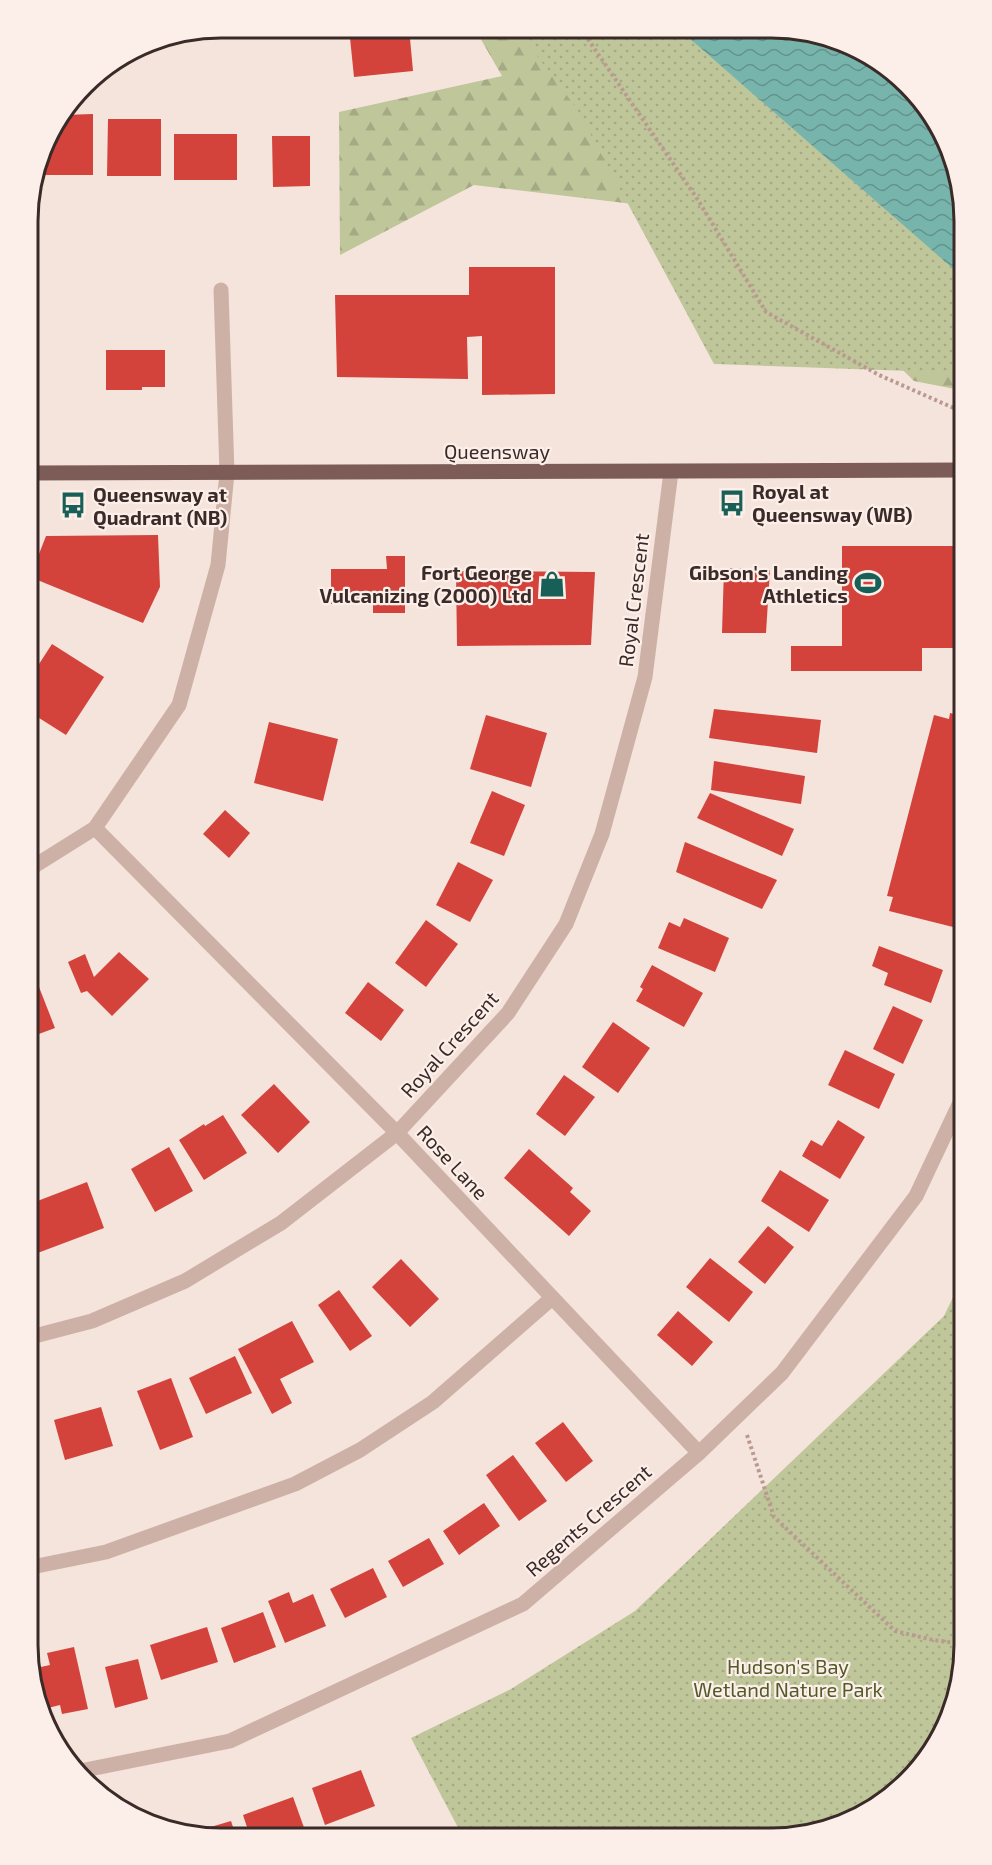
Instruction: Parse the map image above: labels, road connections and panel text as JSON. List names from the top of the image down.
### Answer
{
  "streets": {
    "main road": ["Queensway"],
    "street": ["Royal Crescent", "Rose Lane", "Regents Crescent"]
  },
  "crossings": [
    ["Queensway", "Royal Crescent"],
    ["Royal Crescent", "Rose Lane"],
    ["Rose Lane", "Regents Crescent"]
  ],
  "parks": ["Hudson's Bay Wetland Nature Park"],
  "places": {
    "bus stop": ["Royal at Queensway (WB)", "Queensway at Quadrant (NB)"],
    "sports": ["Gibson's Landing Athletics"],
    "shop": ["Fort George Vulcanizing (2000) Ltd"]
  }
}
